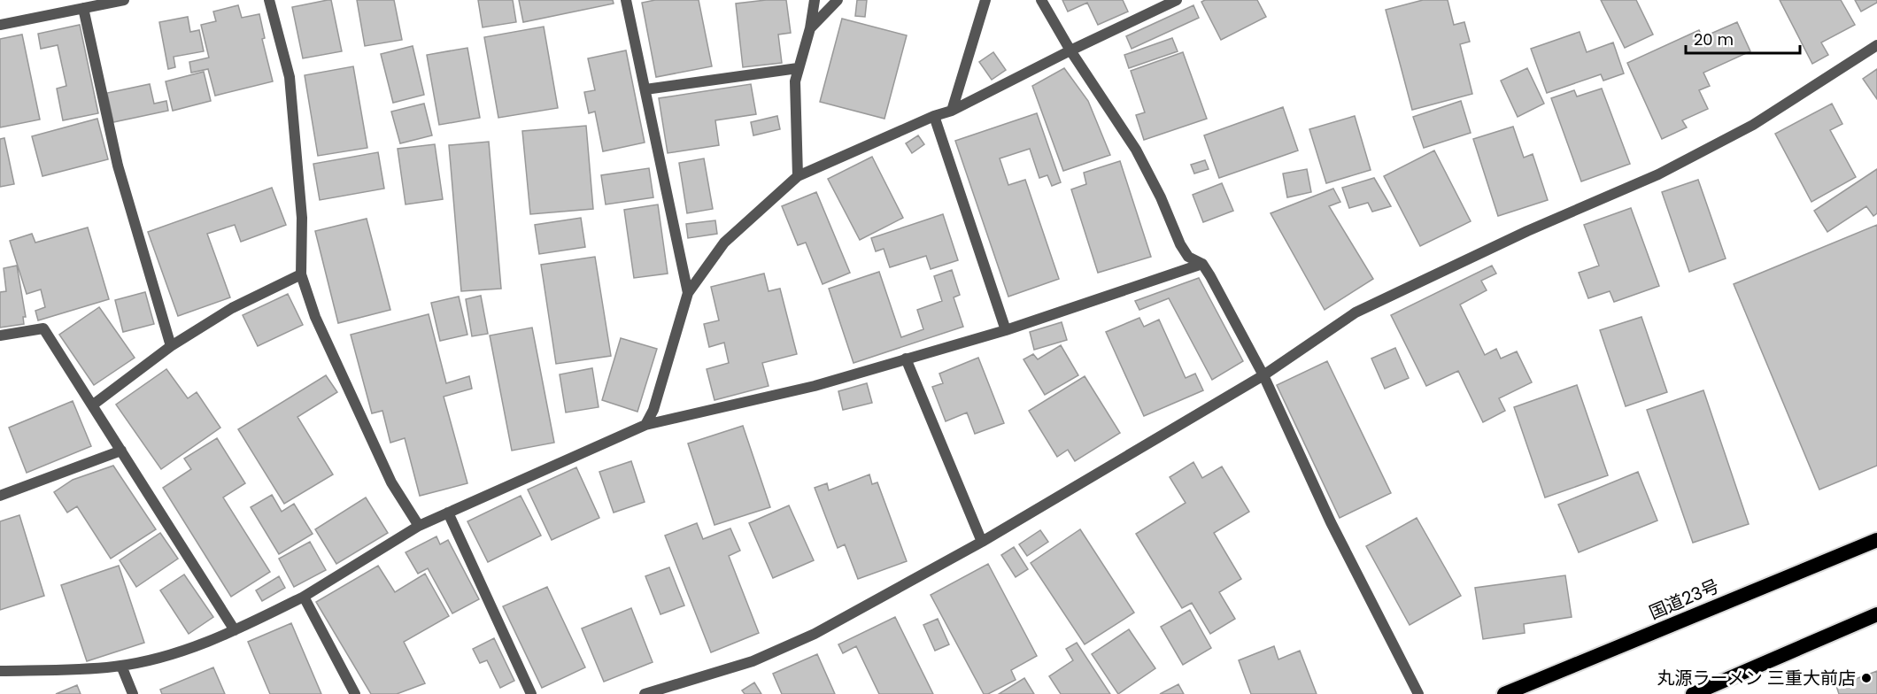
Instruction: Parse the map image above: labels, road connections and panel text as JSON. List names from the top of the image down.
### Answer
{
  "streets": {
    "highway": ["国道23号"]
  },
  "places": ["丸源ラーメン 三重大前店"],
  "scale_bar": "20 m"
}
